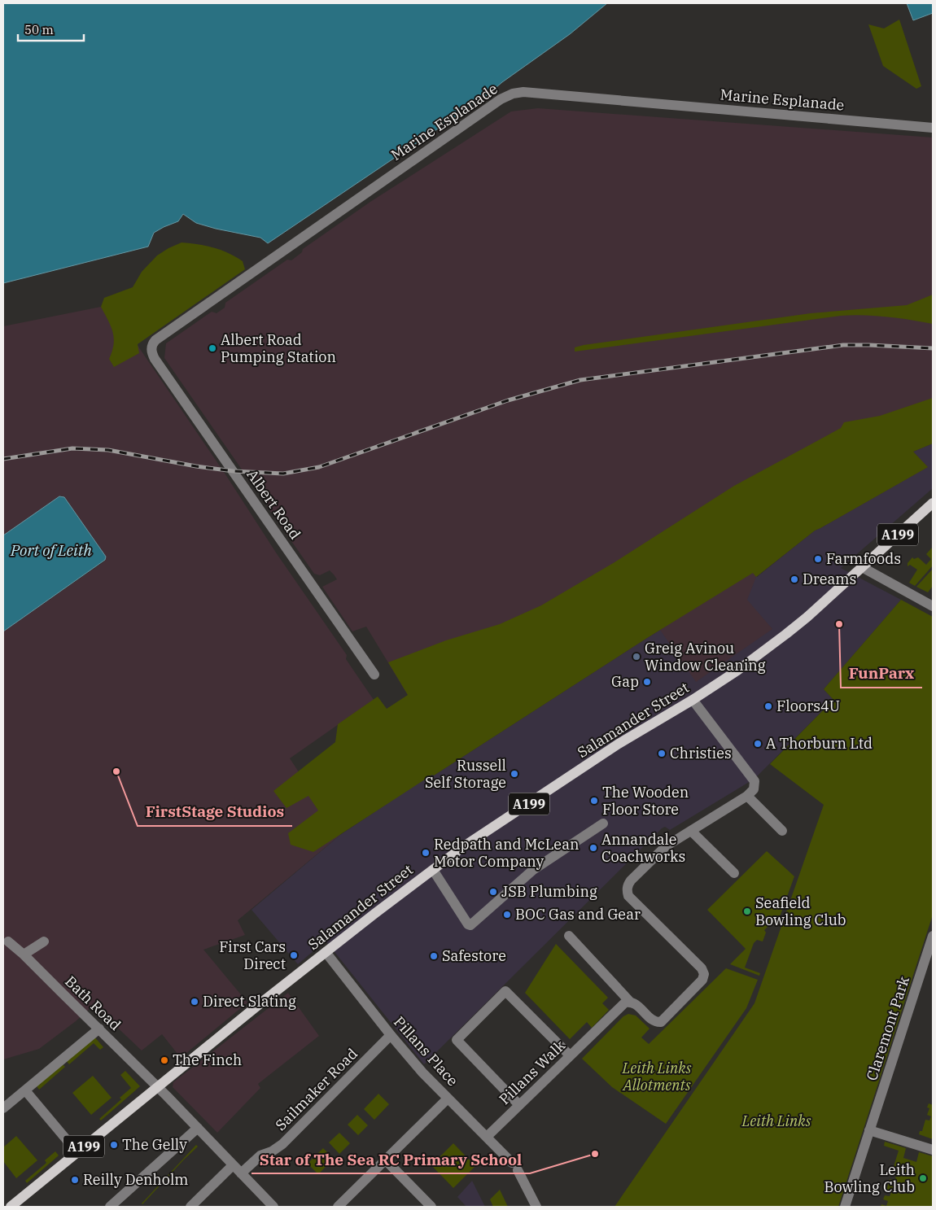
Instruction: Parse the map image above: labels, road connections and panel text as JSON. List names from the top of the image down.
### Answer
{
  "streets": {
    "main road": ["A199", "Salamander Street"],
    "street": [
      "Marine Esplanade",
      "Albert Road",
      "Bath Road",
      "Claremont Park",
      "Pillans Place",
      "Pillans Walk",
      "Sailmaker Road"
    ]
  },
  "crossings": [
    ["Marine Esplanade", "Albert Road"],
    ["A199", "Salamander Street"],
    ["Salamander Street", "Bath Road"],
    ["Salamander Street", "Pillans Place"],
    ["Bath Road", "Sailmaker Road"],
    ["Pillans Place", "Pillans Walk"],
    ["Pillans Place", "Sailmaker Road"]
  ],
  "water": ["Port of Leith"],
  "parks": ["Leith Links Allotments", "Leith Links"],
  "places": [
    "Albert Road Pumping Station",
    "Farmfoods",
    "Dreams",
    "FunParx",
    "Greig Avinou Window Cleaning",
    "Gap",
    "Floors4U",
    "A Thorburn Ltd",
    "Christies",
    "FirstStage Studios",
    "Russell Self Storage",
    "The Wooden Floor Store",
    "Annandale Coachworks",
    "Redpath and McLean Motor Company",
    "JSB Plumbing",
    "Seafield Bowling Club",
    "BOC Gas and Gear",
    "First Cars Direct",
    "Safestore",
    "Direct Slating",
    "The Finch",
    "The Gelly",
    "Star of The Sea RC Primary School",
    "Leith Bowling Club",
    "Reilly Denholm"
  ],
  "scale_bar": "50 m"
}
